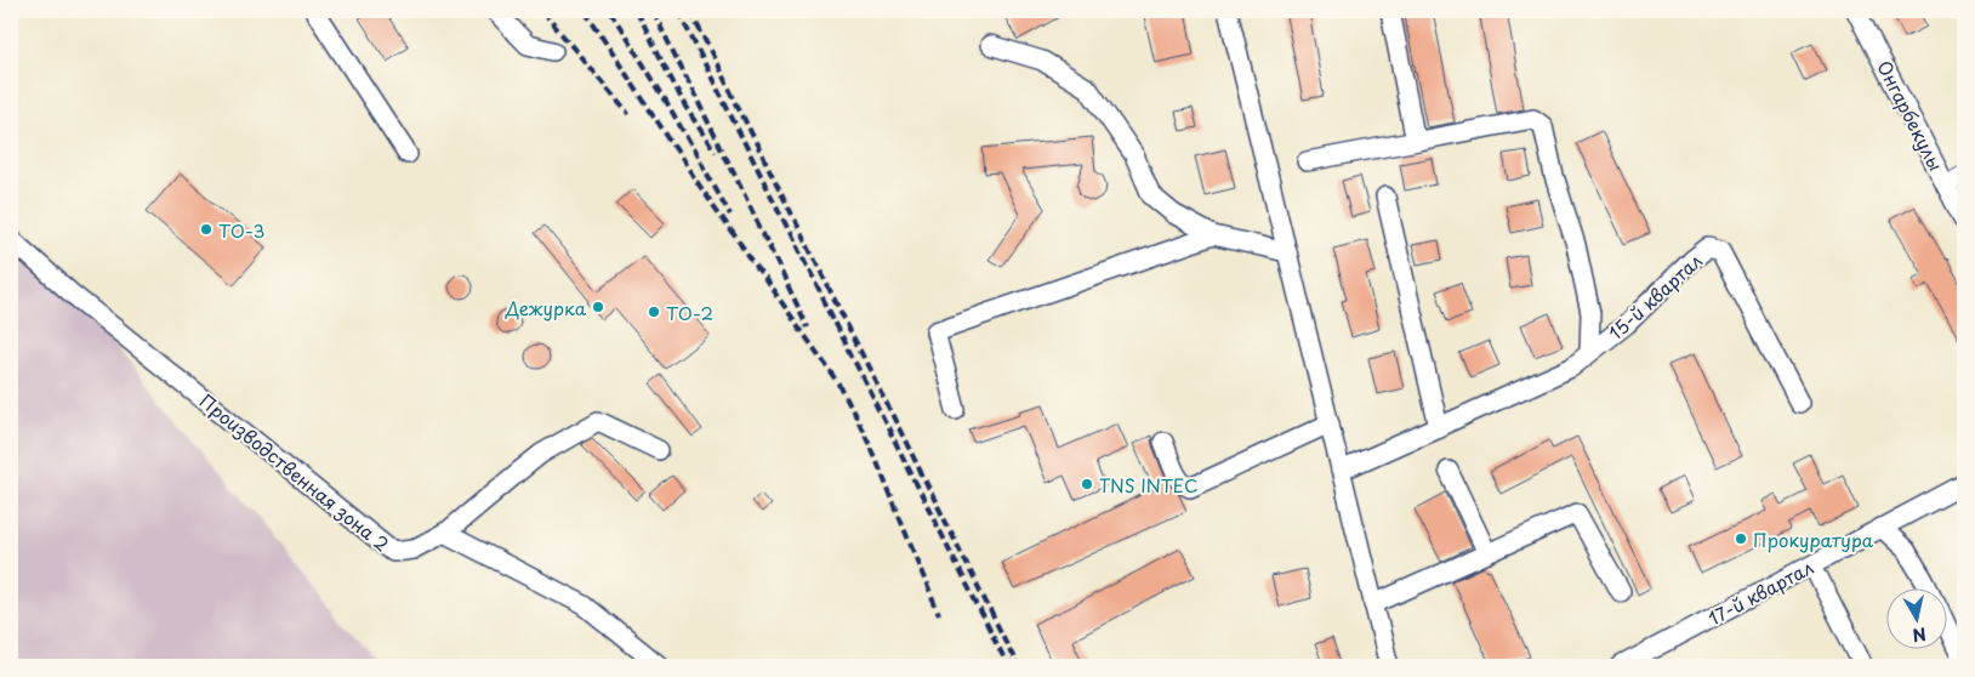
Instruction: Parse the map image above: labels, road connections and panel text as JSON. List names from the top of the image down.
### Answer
{
  "streets": {
    "street": [
      "Онгарбекулы",
      "15-й квартал",
      "Производственная зона 2",
      "17-й квартал"
    ]
  },
  "places": [
    "ТО-3",
    "Дежурка",
    "ТО-2",
    "TNS INTEC",
    "Прокуратура"
  ],
  "north": "bottom"
}
